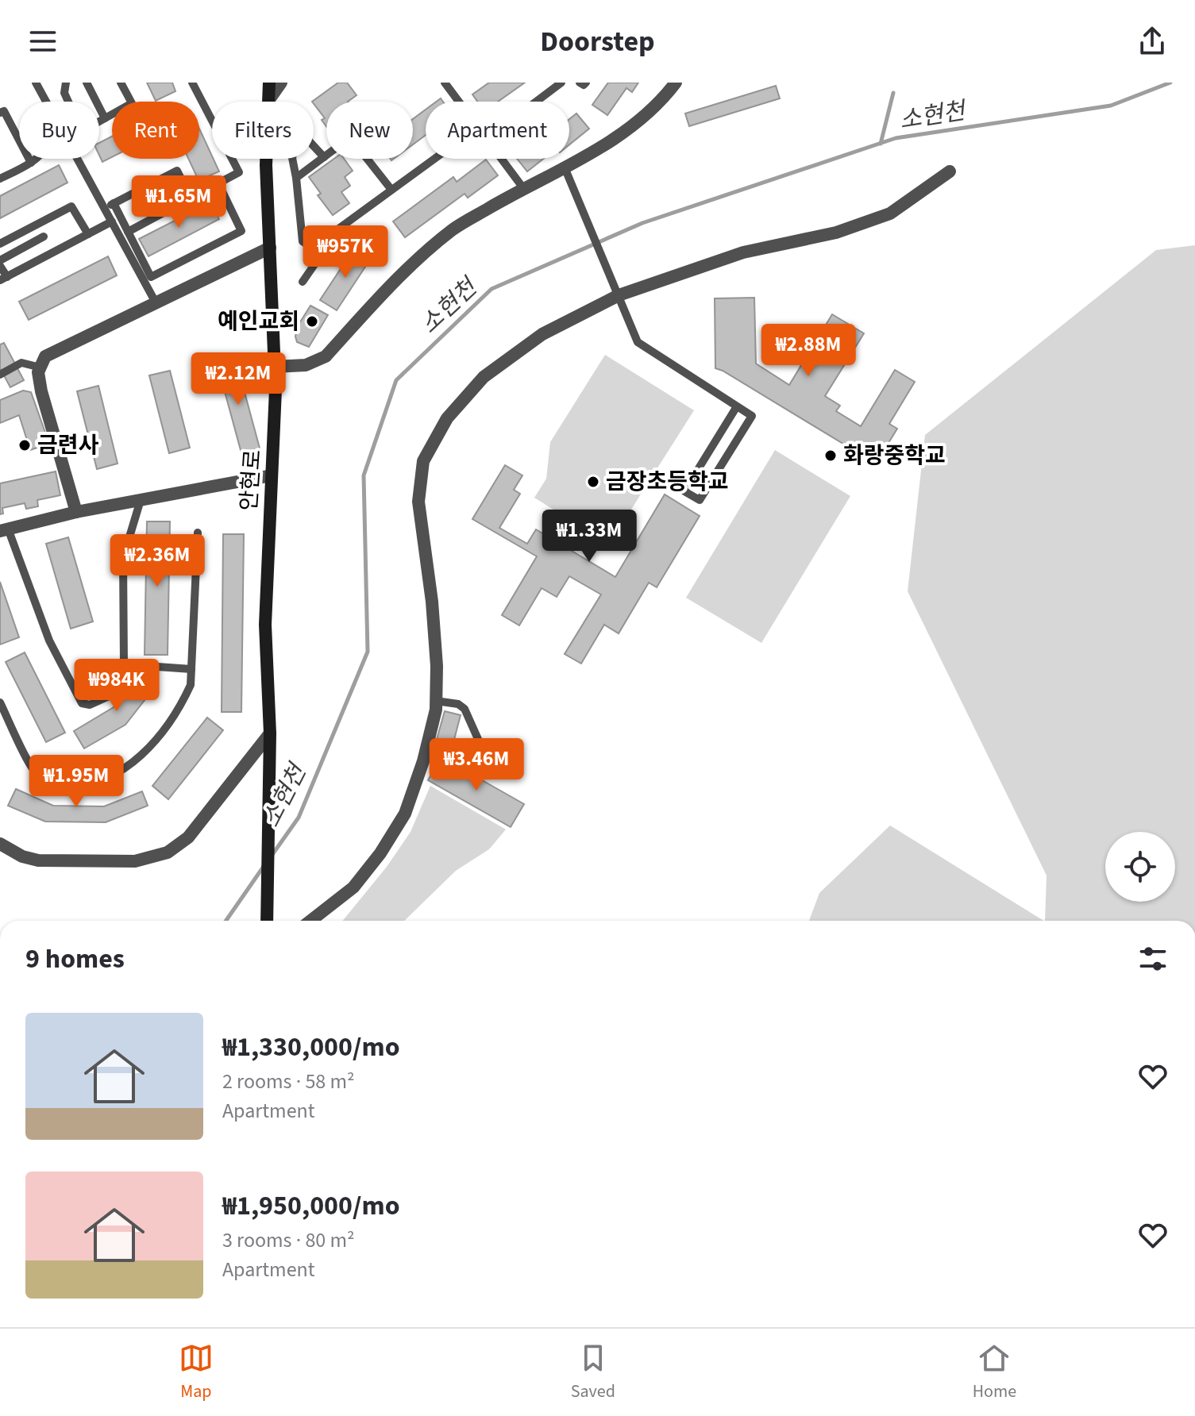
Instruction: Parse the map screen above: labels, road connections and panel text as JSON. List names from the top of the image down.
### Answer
{
  "streets": {
    "street": ["안현로"]
  },
  "water": ["소현천"],
  "places": [
    "예인교회",
    "금련사",
    "화랑중학교",
    "금장초등학교"
  ],
  "page": {
    "header": "Doorstep",
    "chip": [
      "Buy",
      "Rent",
      "Filters",
      "New",
      "Apartment"
    ],
    "price": [
      "₩1.65M",
      "₩957K",
      "₩2.88M",
      "₩2.12M",
      "₩1.33M",
      "₩2.36M",
      "₩984K",
      "₩3.46M",
      "₩1.95M"
    ],
    "heading": "9 homes",
    "list": [
      {
        "name": "₩1,330,000/mo",
        "note": "2 rooms · 58 m² · Apartment"
      },
      {
        "name": "₩1,950,000/mo",
        "note": "3 rooms · 80 m² · Apartment"
      }
    ],
    "tabs": ["Map", "Saved", "Home"]
  }
}
